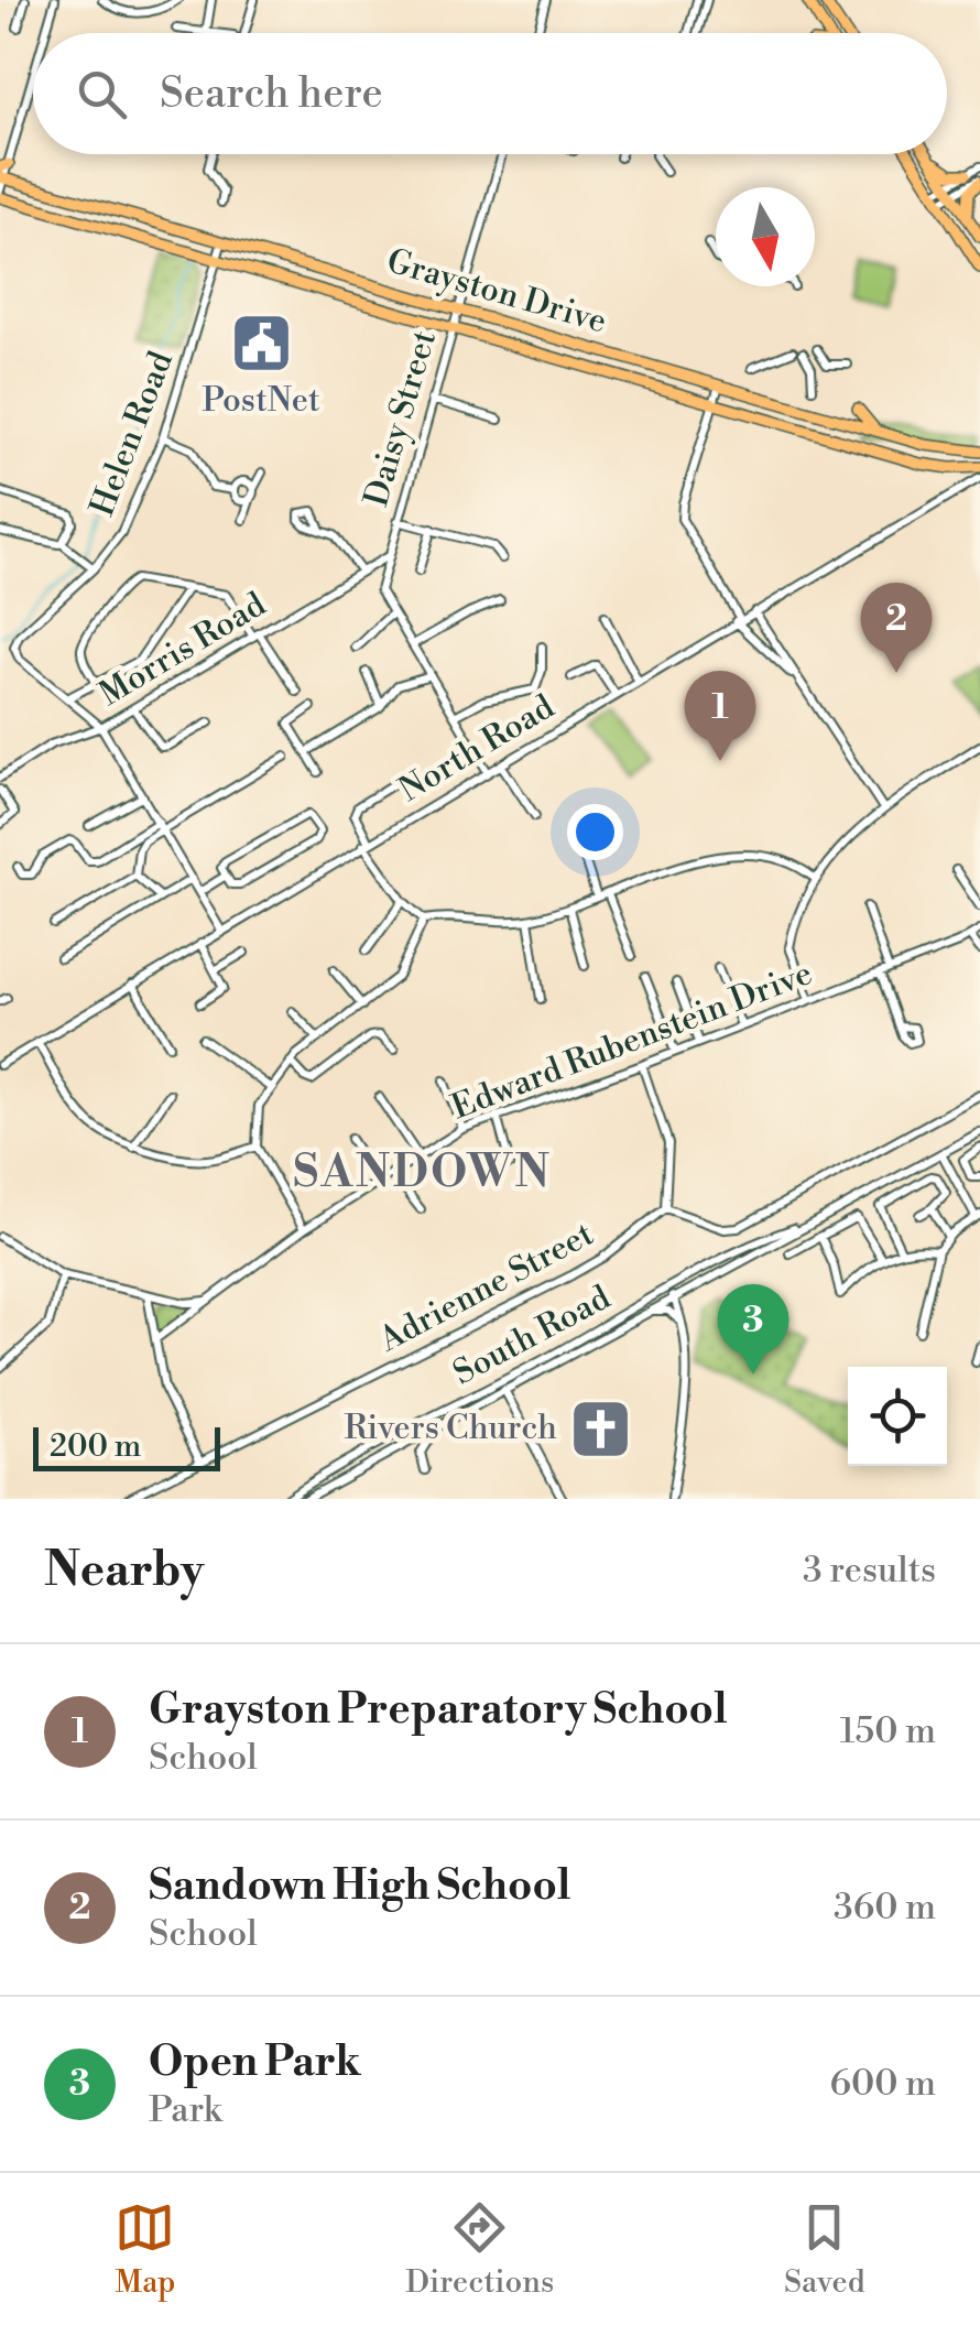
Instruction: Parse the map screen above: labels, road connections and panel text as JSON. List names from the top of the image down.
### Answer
{
  "streets": {
    "main road": ["Grayston Drive"],
    "street": [
      "Daisy Street",
      "Helen Road",
      "Morris Road",
      "North Road",
      "Edward Rubenstein Drive",
      "Adrienne Street",
      "South Road"
    ]
  },
  "crossings": [
    ["Grayston Drive", "Daisy Street"],
    ["Grayston Drive", "Helen Road"],
    ["Daisy Street", "Morris Road"],
    ["Helen Road", "Morris Road"],
    ["Helen Road", "North Road"]
  ],
  "districts": ["SANDOWN"],
  "places": {
    "public building": ["PostNet"],
    "church": ["Rivers Church"]
  },
  "scale_bar": "200 m",
  "north": "bottom",
  "page": {
    "search": "Search here",
    "pins": ["2", "1", "3"],
    "scale": "200 m",
    "heading": ["Nearby", "3 results"],
    "list": [
      {
        "mark": "1",
        "name": "Grayston Preparatory School",
        "note": "School",
        "value": "150 m"
      },
      {
        "mark": "2",
        "name": "Sandown High School",
        "note": "School",
        "value": "360 m"
      },
      {
        "mark": "3",
        "name": "Open Park",
        "note": "Park",
        "value": "600 m"
      }
    ],
    "nav": ["Map", "Directions", "Saved"]
  }
}
